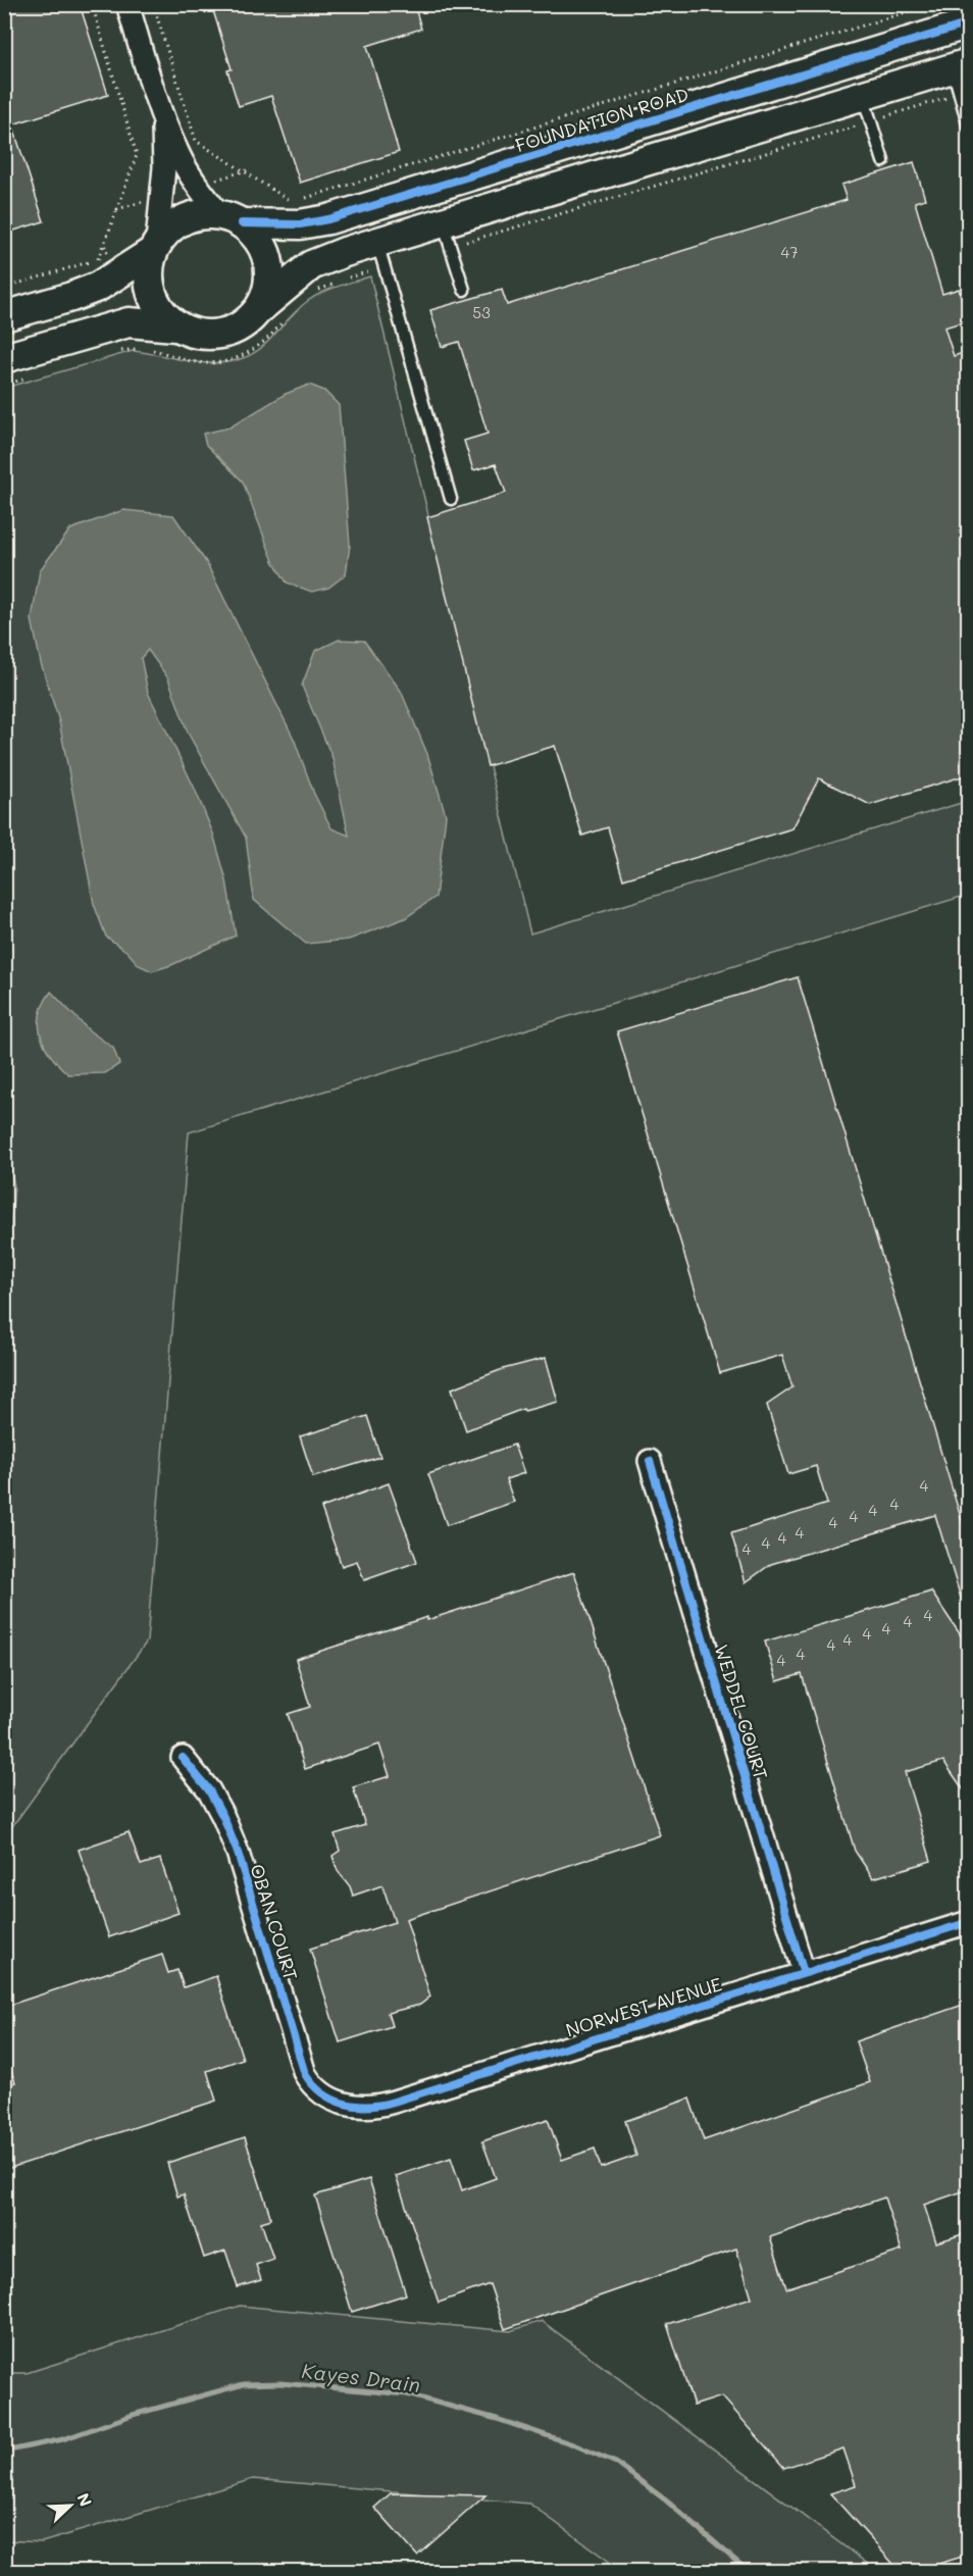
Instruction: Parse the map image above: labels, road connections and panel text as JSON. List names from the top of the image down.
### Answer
{
  "streets": {
    "street": [
      "FOUNDATION ROAD",
      "WEDDEL COURT",
      "OBAN COURT",
      "NORWEST AVENUE"
    ]
  },
  "crossings": [
    ["WEDDEL COURT", "NORWEST AVENUE"],
    ["OBAN COURT", "NORWEST AVENUE"]
  ],
  "water": ["Kayes Drain"],
  "house_numbers": [
    "47",
    "53",
    "4",
    "4",
    "4",
    "4",
    "4",
    "4",
    "4",
    "4",
    "4",
    "4",
    "4",
    "4",
    "4",
    "4",
    "4",
    "4",
    "4"
  ],
  "north": "top right"
}
